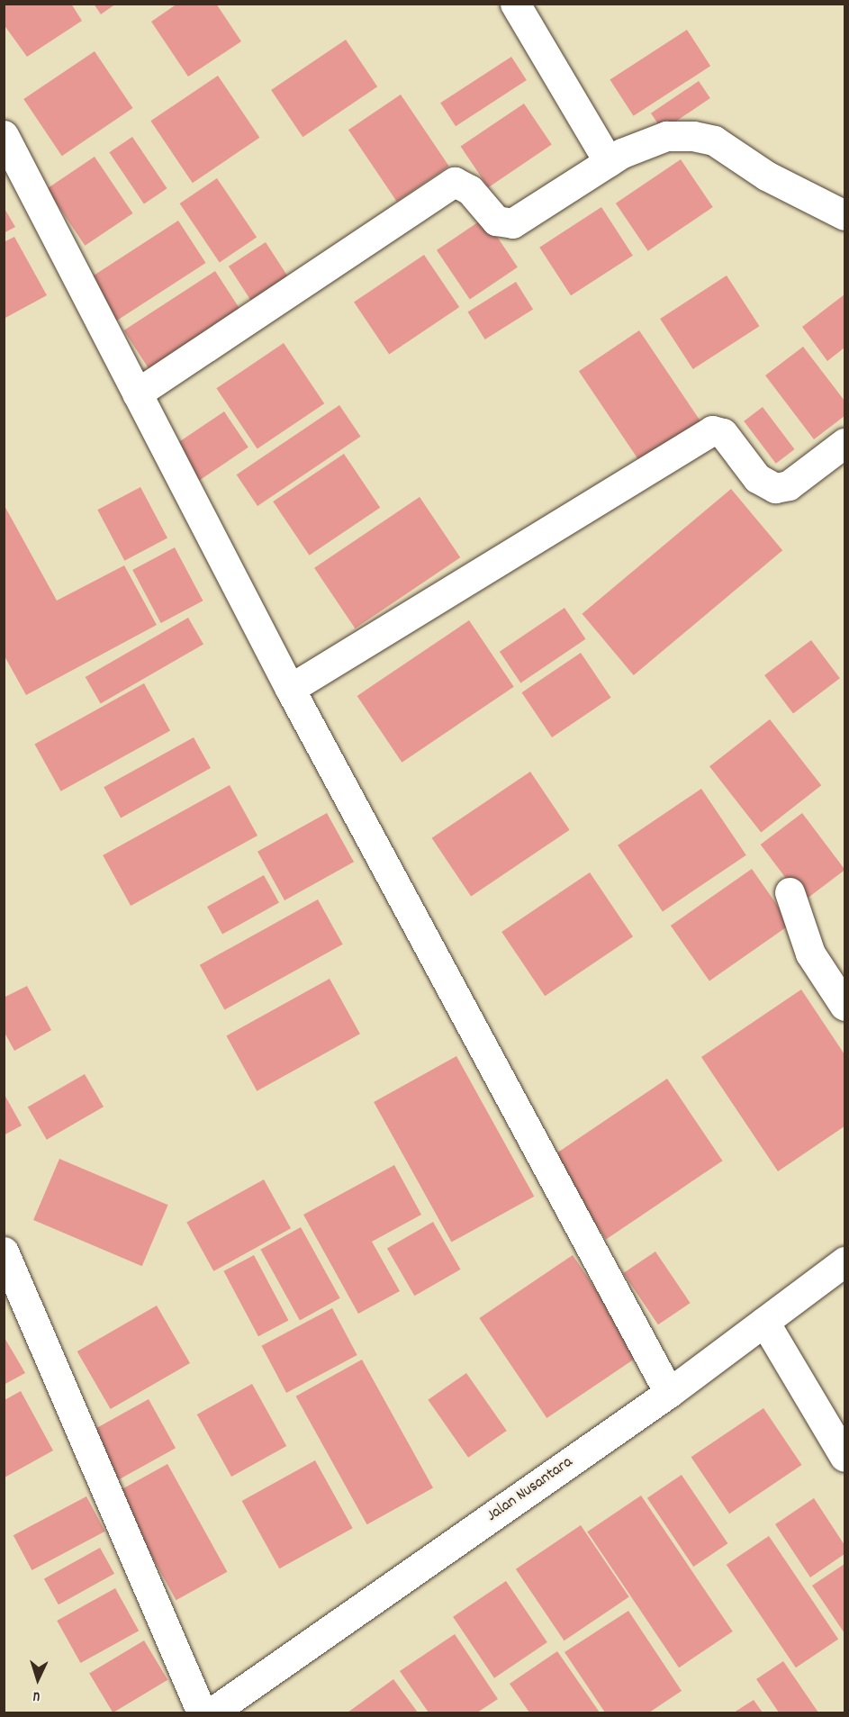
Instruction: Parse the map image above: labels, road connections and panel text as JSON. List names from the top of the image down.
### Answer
{
  "streets": {
    "main road": ["Jalan Nusantara"]
  },
  "north": "bottom"
}
